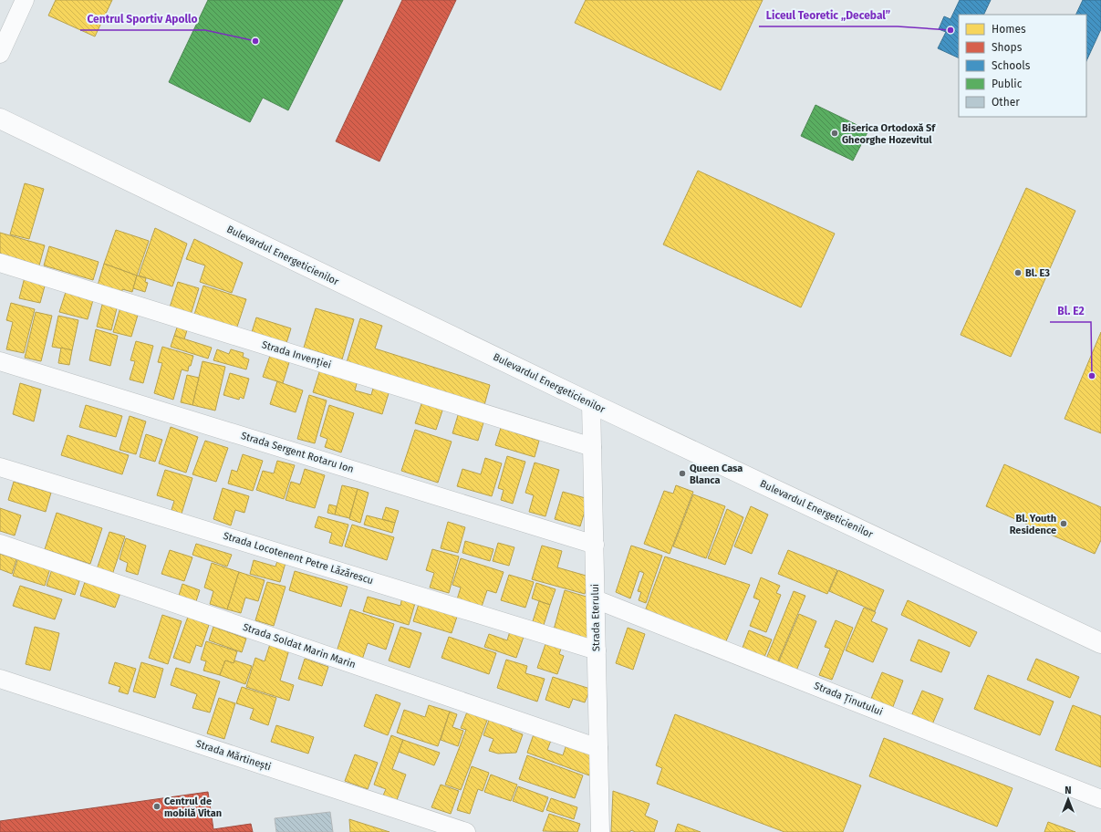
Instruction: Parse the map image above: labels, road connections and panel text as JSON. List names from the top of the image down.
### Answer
{
  "streets": {
    "street": [
      "Bulevardul Energeticienilor",
      "Strada Invenției",
      "Strada Sergent Rotaru Ion",
      "Strada Locotenent Petre Lăzărescu",
      "Strada Eterului",
      "Strada Soldat Marin Marin",
      "Strada Ținutului",
      "Strada Mărtinești"
    ]
  },
  "crossings": [
    ["Bulevardul Energeticienilor", "Strada Eterului"],
    ["Strada Invenției", "Strada Eterului"],
    ["Strada Sergent Rotaru Ion", "Strada Eterului"],
    ["Strada Locotenent Petre Lăzărescu", "Strada Eterului"],
    ["Strada Eterului", "Strada Soldat Marin Marin"],
    ["Strada Eterului", "Strada Ținutului"]
  ],
  "places": [
    "Liceul Teoretic „Decebal”",
    "Centrul Sportiv Apollo",
    "Biserica Ortodoxă Sf Gheorghe Hozevitul",
    "Bl. E3",
    "Bl. E2",
    "Queen Casa Blanca",
    "Bl. Youth Residence",
    "Centrul de mobilă Vitan"
  ],
  "legend": [
    "Homes",
    "Shops",
    "Schools",
    "Public",
    "Other"
  ],
  "north": "top"
}
